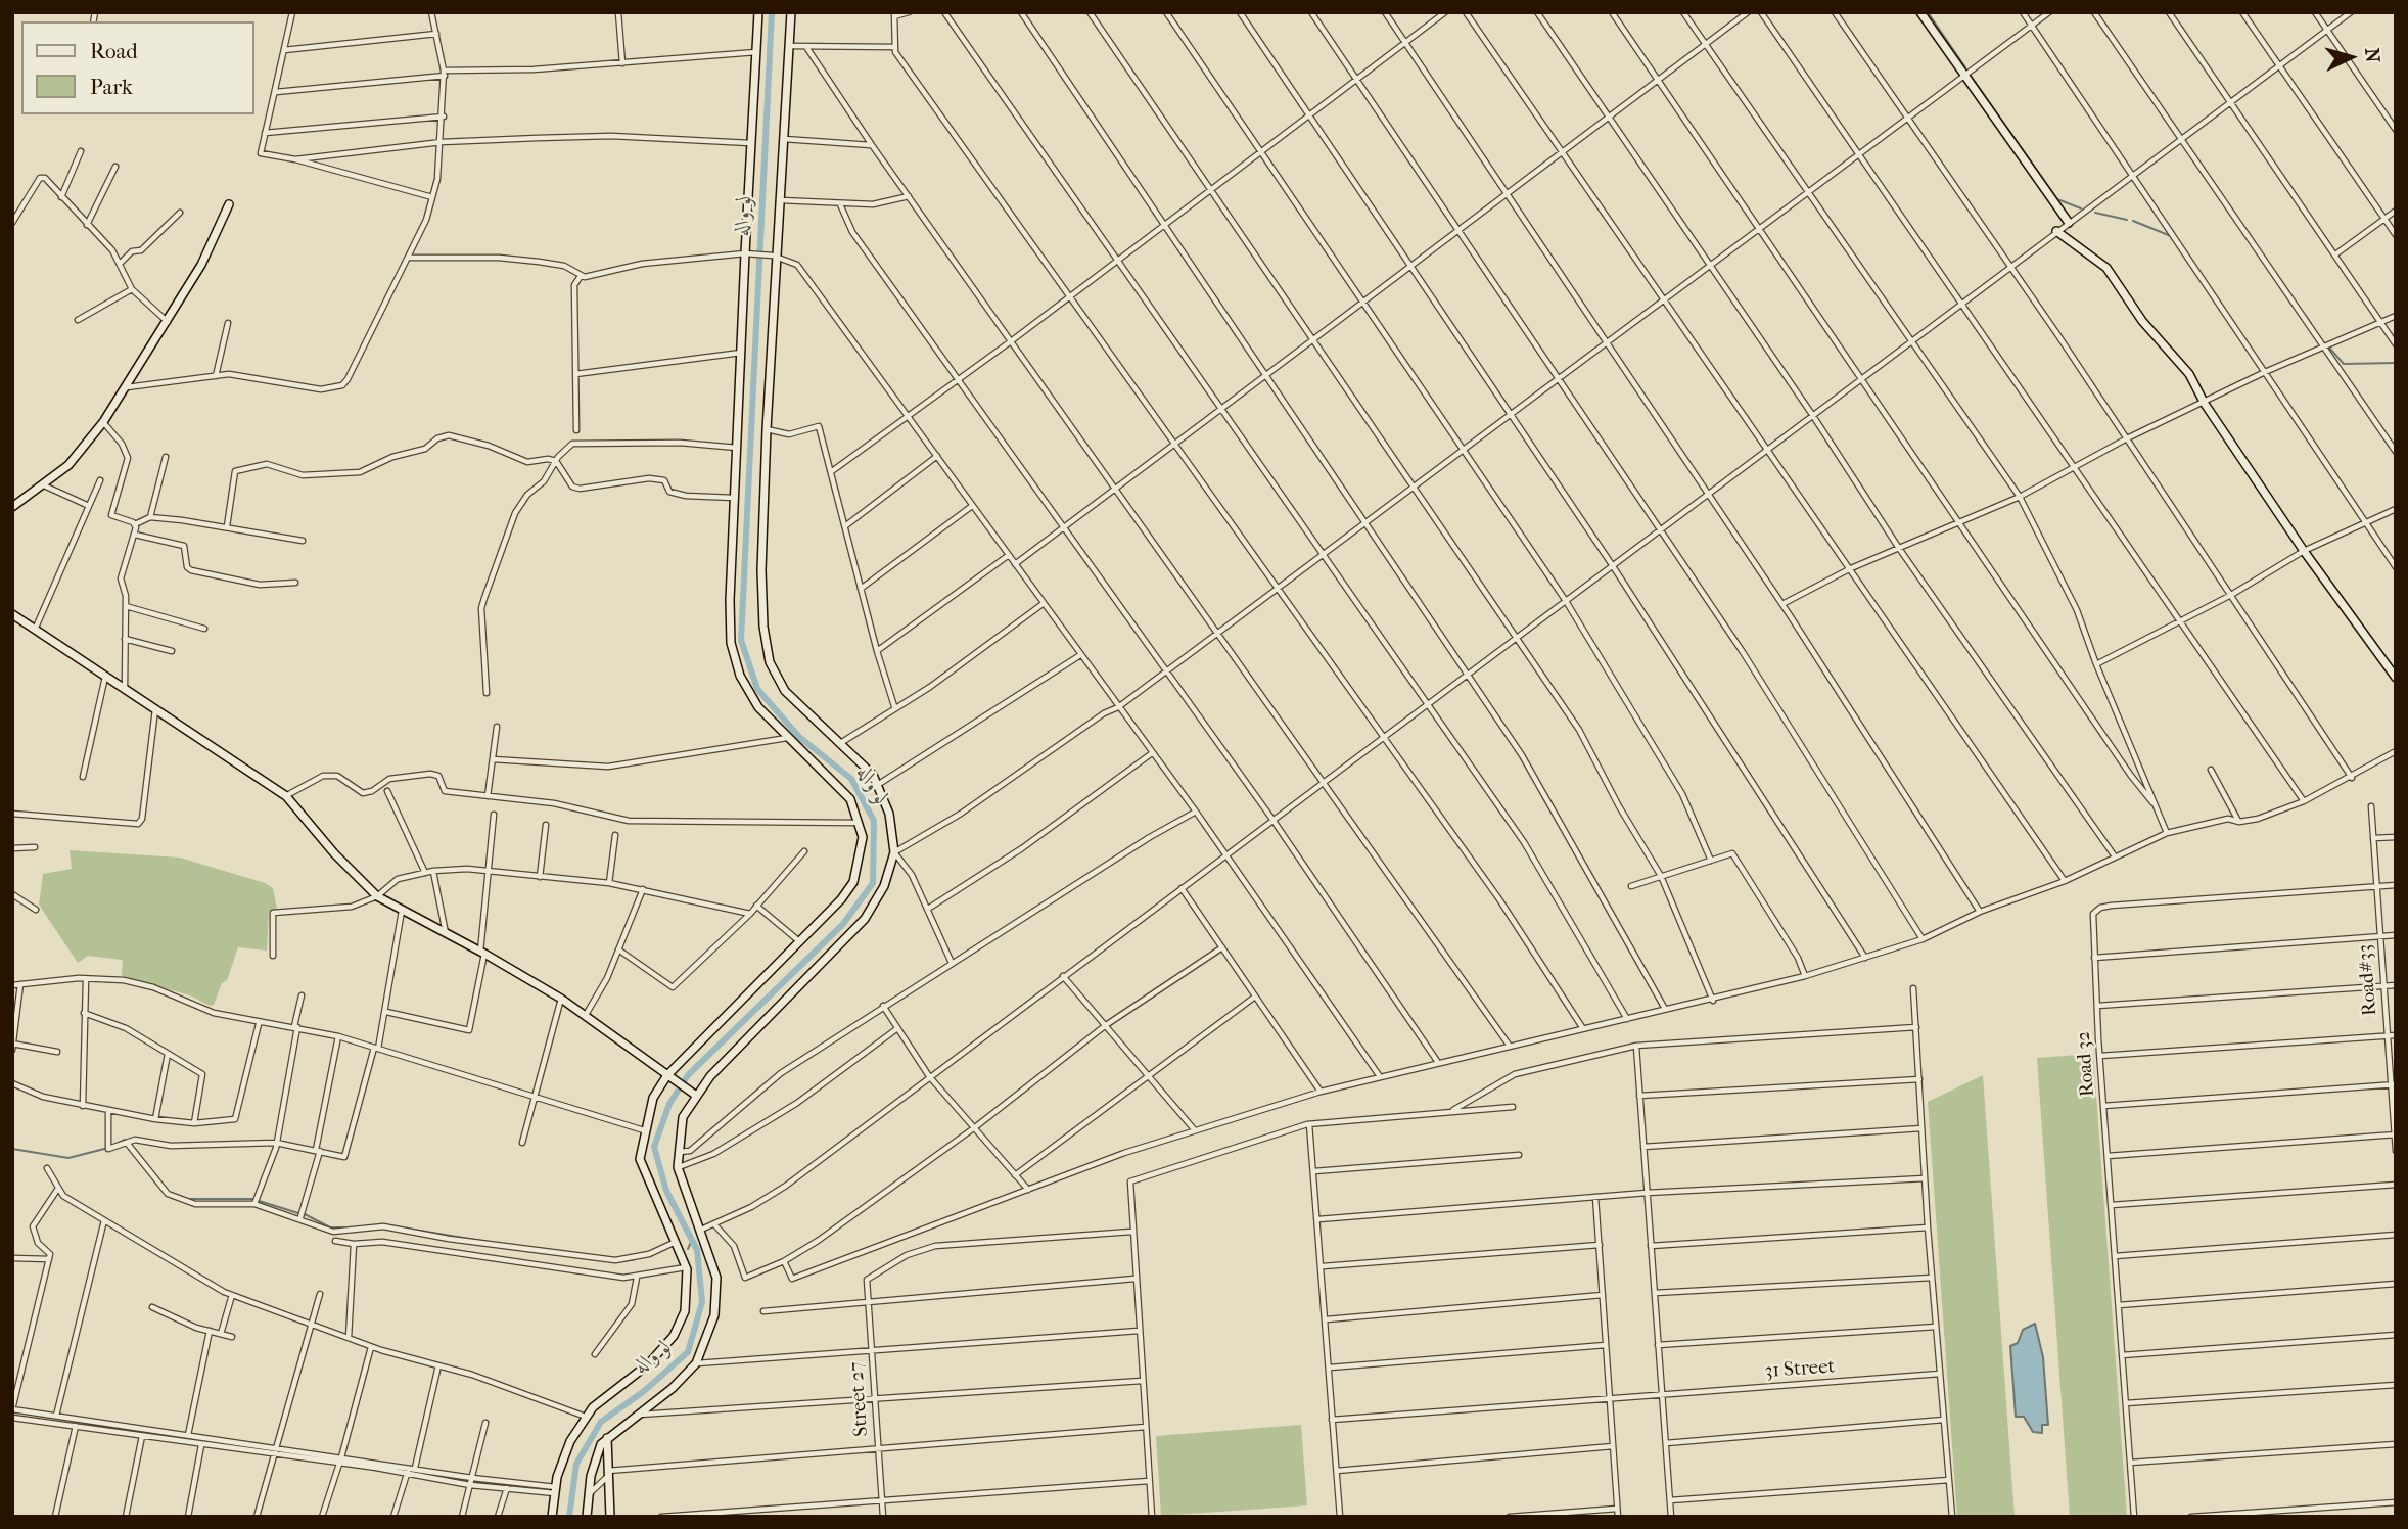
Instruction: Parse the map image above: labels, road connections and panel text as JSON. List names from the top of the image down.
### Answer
{
  "streets": {
    "street": [
      "Road#33",
      "Road 32",
      "31 Street",
      "Street 27"
    ]
  },
  "crossings": [
    ["Road#33", "Road 32"]
  ],
  "water": ["لو واله"],
  "legend": ["Road", "Park"],
  "north": "right"
}
